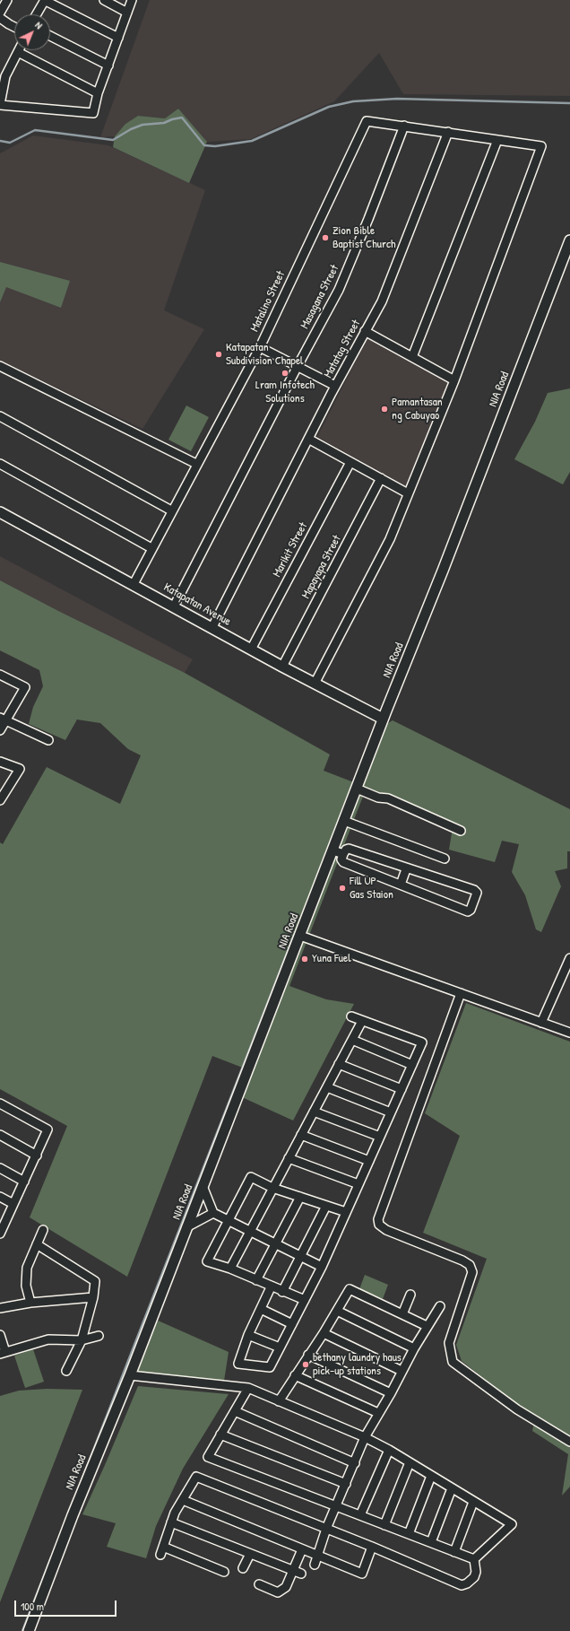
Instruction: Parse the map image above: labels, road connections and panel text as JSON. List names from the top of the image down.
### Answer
{
  "streets": {
    "street": [
      "Masagana Street",
      "Matalino Street",
      "Matatag Street",
      "NIA Road",
      "Marikit Street",
      "Mapayapa Street",
      "Katapatan Avenue"
    ]
  },
  "crossings": [
    ["Masagana Street", "Matalino Street"],
    ["Masagana Street", "Katapatan Avenue"],
    ["Matalino Street", "Katapatan Avenue"],
    ["Matatag Street", "Katapatan Avenue"],
    ["NIA Road", "Katapatan Avenue"],
    ["Marikit Street", "Katapatan Avenue"],
    ["Mapayapa Street", "Katapatan Avenue"]
  ],
  "places": [
    "Zion Bible Baptist Church",
    "Katapatan Subdivision Chapel",
    "Lram Infotech Solutions",
    "Pamantasan ng Cabuyao",
    "Fill UP Gas Staion",
    "Yuna Fuel",
    "bethany laundry haus pick-up stations"
  ],
  "scale_bar": "100 m",
  "north": "top right"
}
